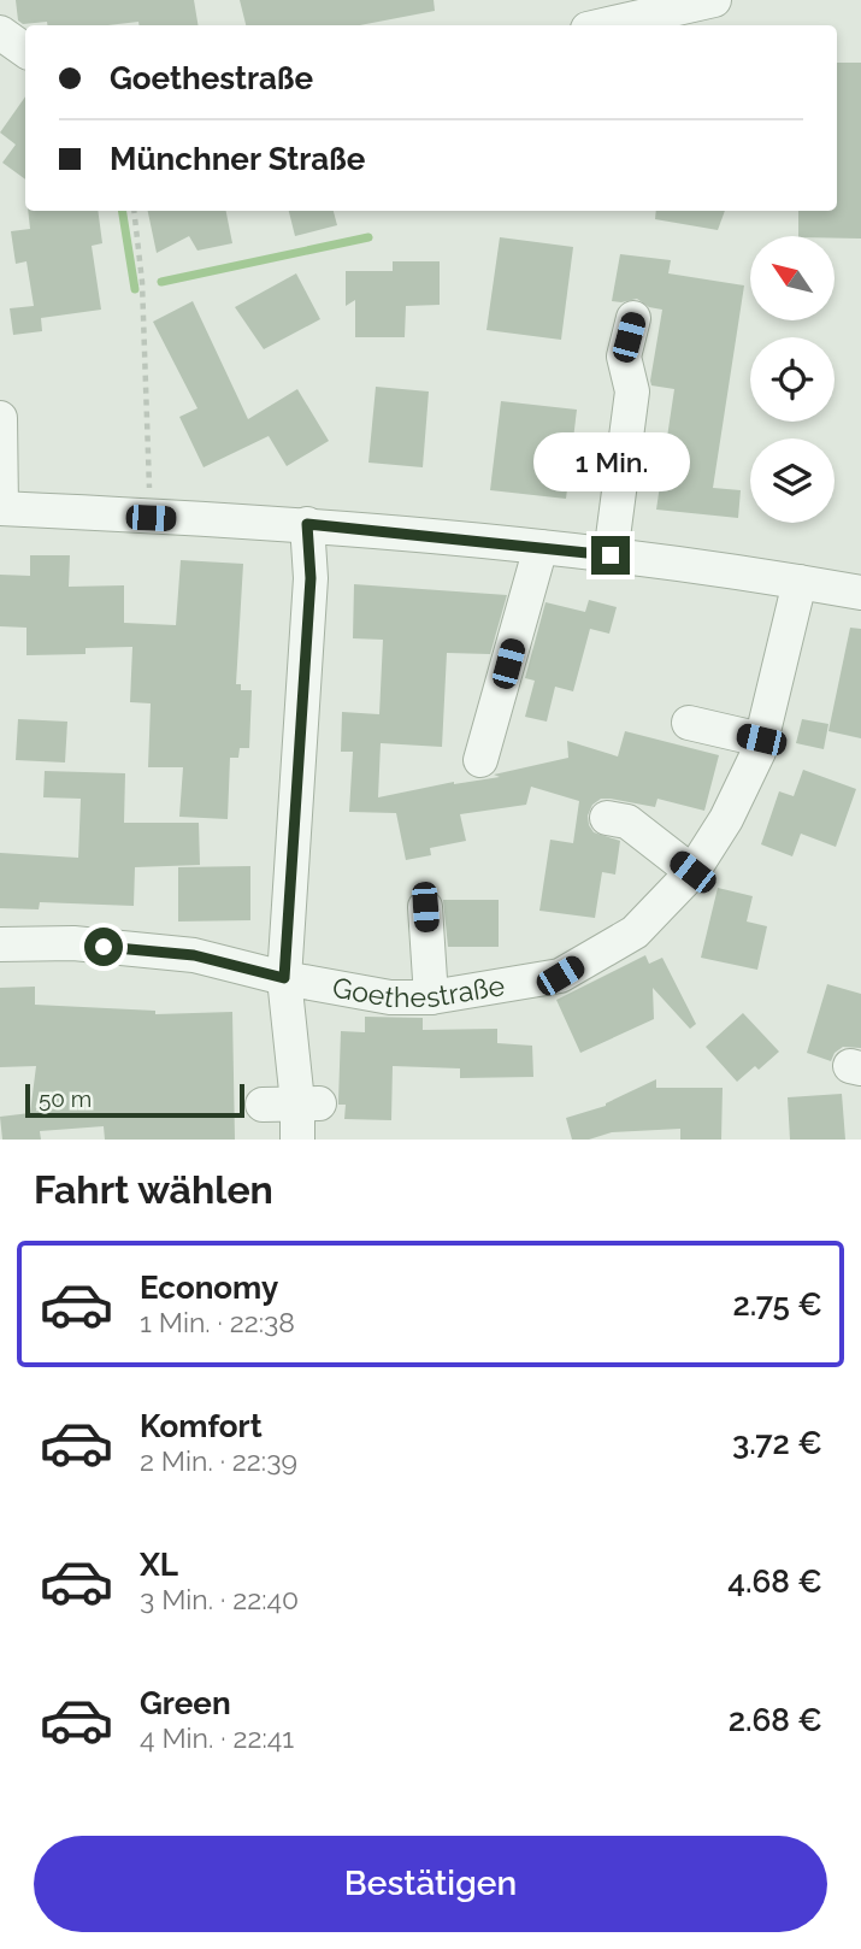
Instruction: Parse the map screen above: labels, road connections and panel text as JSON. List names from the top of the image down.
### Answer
{
  "streets": {
    "street": ["Goethestraße"]
  },
  "scale_bar": "50 m",
  "north": "top left",
  "page": {
    "banner": ["Goethestraße", "Münchner Straße"],
    "bubble": "1 Min.",
    "scale": "50 m",
    "heading": "Fahrt wählen",
    "list": [
      {
        "name": "Economy",
        "note": "1 Min. · 22:38",
        "value": "2.75 €"
      },
      {
        "name": "Komfort",
        "note": "2 Min. · 22:39",
        "value": "3.72 €"
      },
      {
        "name": "XL",
        "note": "3 Min. · 22:40",
        "value": "4.68 €"
      },
      {
        "name": "Green",
        "note": "4 Min. · 22:41",
        "value": "2.68 €"
      }
    ],
    "buttons": "Bestätigen"
  }
}
